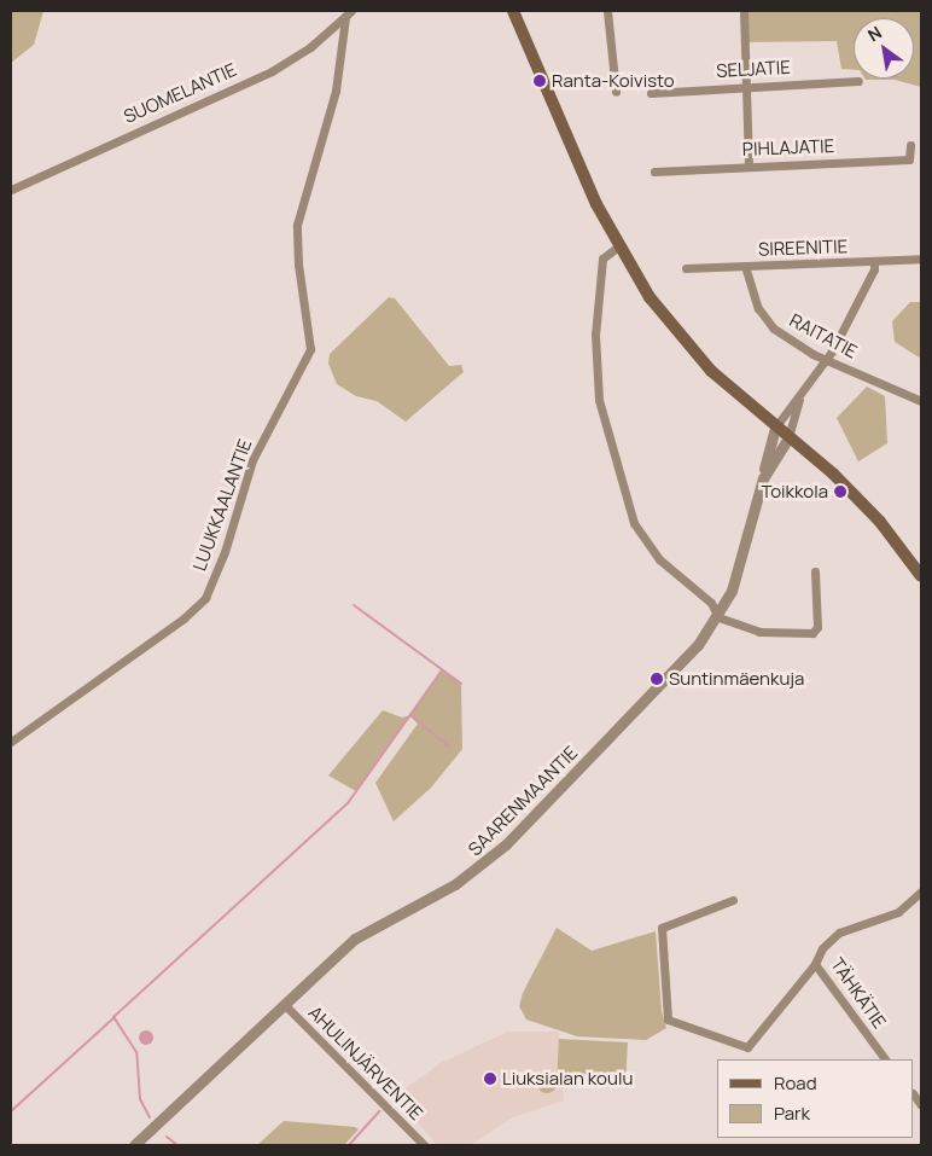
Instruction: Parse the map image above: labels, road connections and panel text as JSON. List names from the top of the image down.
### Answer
{
  "streets": {
    "street": [
      "SELJATIE",
      "SUOMELANTIE",
      "PIHLAJATIE",
      "SIREENITIE",
      "RAITATIE",
      "LUUKKAALANTIE",
      "SAARENMAANTIE",
      "TÄHKÄTIE",
      "AHULINJÄRVENTIE"
    ]
  },
  "crossings": [
    ["SUOMELANTIE", "LUUKKAALANTIE"],
    ["SIREENITIE", "RAITATIE"],
    ["SAARENMAANTIE", "AHULINJÄRVENTIE"]
  ],
  "places": [
    "Ranta-Koivisto",
    "Toikkola",
    "Suntinmäenkuja",
    "Liuksialan koulu"
  ],
  "legend": ["Road", "Park"],
  "north": "top left"
}
